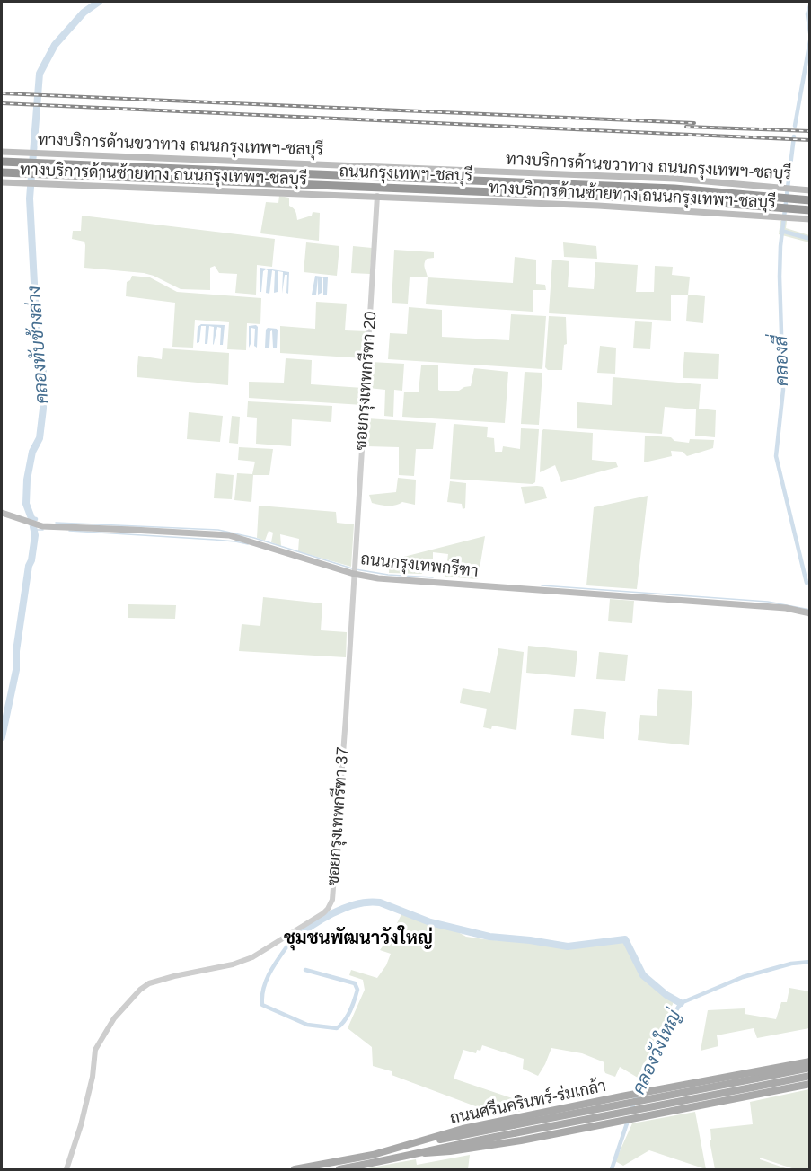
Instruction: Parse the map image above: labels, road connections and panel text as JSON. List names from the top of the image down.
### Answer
{
  "streets": {
    "highway": ["ถนนกรุงเทพฯ-ชลบุรี"],
    "main road": [
      "ทางบริการด้านขวาทาง ถนนกรุงเทพฯ-ชลบุรี",
      "ทางบริการด้านซ้ายทาง ถนนกรุงเทพฯ-ชลบุรี",
      "ถนนกรุงเทพกรีฑา",
      "ถนนศรีนครินทร์-ร่มเกล้า"
    ],
    "street": ["ซอยกรุงเทพกรีฑา 20", "ซอยกรุงเทพกรีฑา 37"]
  },
  "crossings": [
    ["ถนนกรุงเทพฯ-ชลบุรี", "ทางบริการด้านซ้ายทาง ถนนกรุงเทพฯ-ชลบุรี"],
    ["ทางบริการด้านซ้ายทาง ถนนกรุงเทพฯ-ชลบุรี", "ซอยกรุงเทพกรีฑา 20"],
    ["ซอยกรุงเทพกรีฑา 20", "ถนนกรุงเทพกรีฑา"],
    ["ซอยกรุงเทพกรีฑา 20", "ซอยกรุงเทพกรีฑา 37"],
    ["ถนนกรุงเทพกรีฑา", "ซอยกรุงเทพกรีฑา 37"]
  ],
  "districts": ["ชุมชนพัฒนาวังใหญ่"],
  "water": ["คลองทับช้างล่าง", "คลองสี่", "คลองวังใหญ่"]
}
